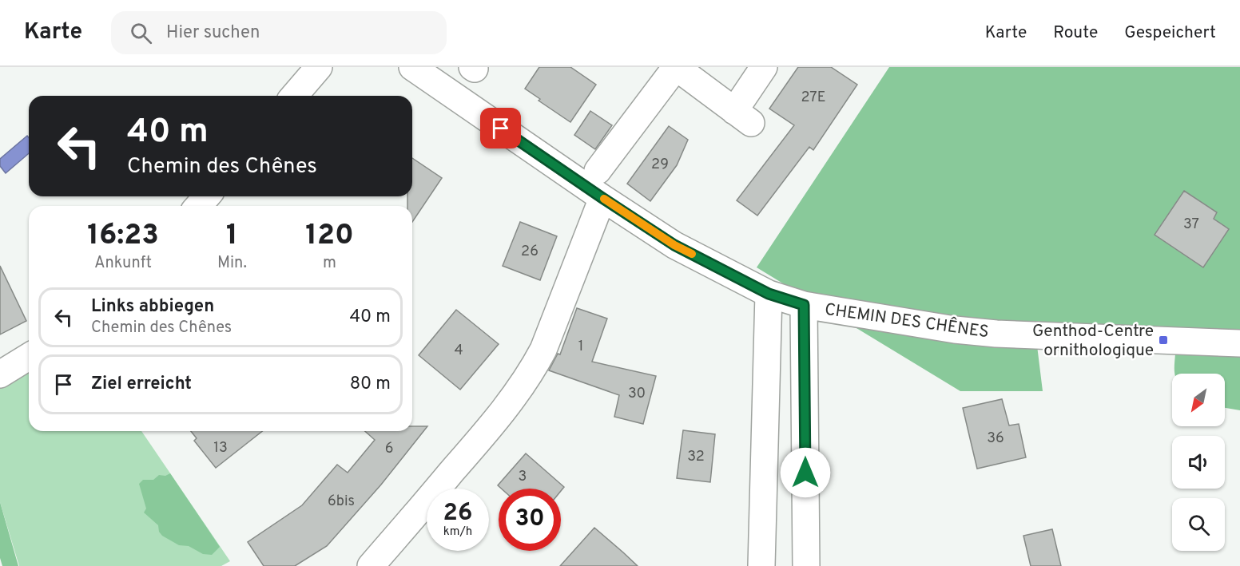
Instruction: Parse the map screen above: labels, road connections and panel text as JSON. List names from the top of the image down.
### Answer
{
  "streets": {
    "street": ["CHEMIN DES CHÊNES"]
  },
  "places": {
    "transit": ["Genthod-Centre ornithologique"]
  },
  "house_numbers": [
    "27E",
    "29",
    "37",
    "26",
    "1",
    "4",
    "30",
    "36",
    "13",
    "6",
    "32",
    "3",
    "6bis"
  ],
  "north": "bottom left",
  "page": {
    "header": "Karte",
    "search": "Hier suchen",
    "nav": ["Karte", "Route", "Gespeichert"],
    "turn": ["40 m", "Chemin des Chênes"],
    "eta": [
      "16:23",
      "Ankunft",
      "1",
      "Min.",
      "120",
      "m"
    ],
    "list": [
      {
        "name": "Links abbiegen",
        "note": "Chemin des Chênes",
        "value": "40 m"
      },
      {
        "name": "Ziel erreicht",
        "value": "80 m"
      }
    ],
    "speed": "26 km/h",
    "limit": "30"
  }
}
